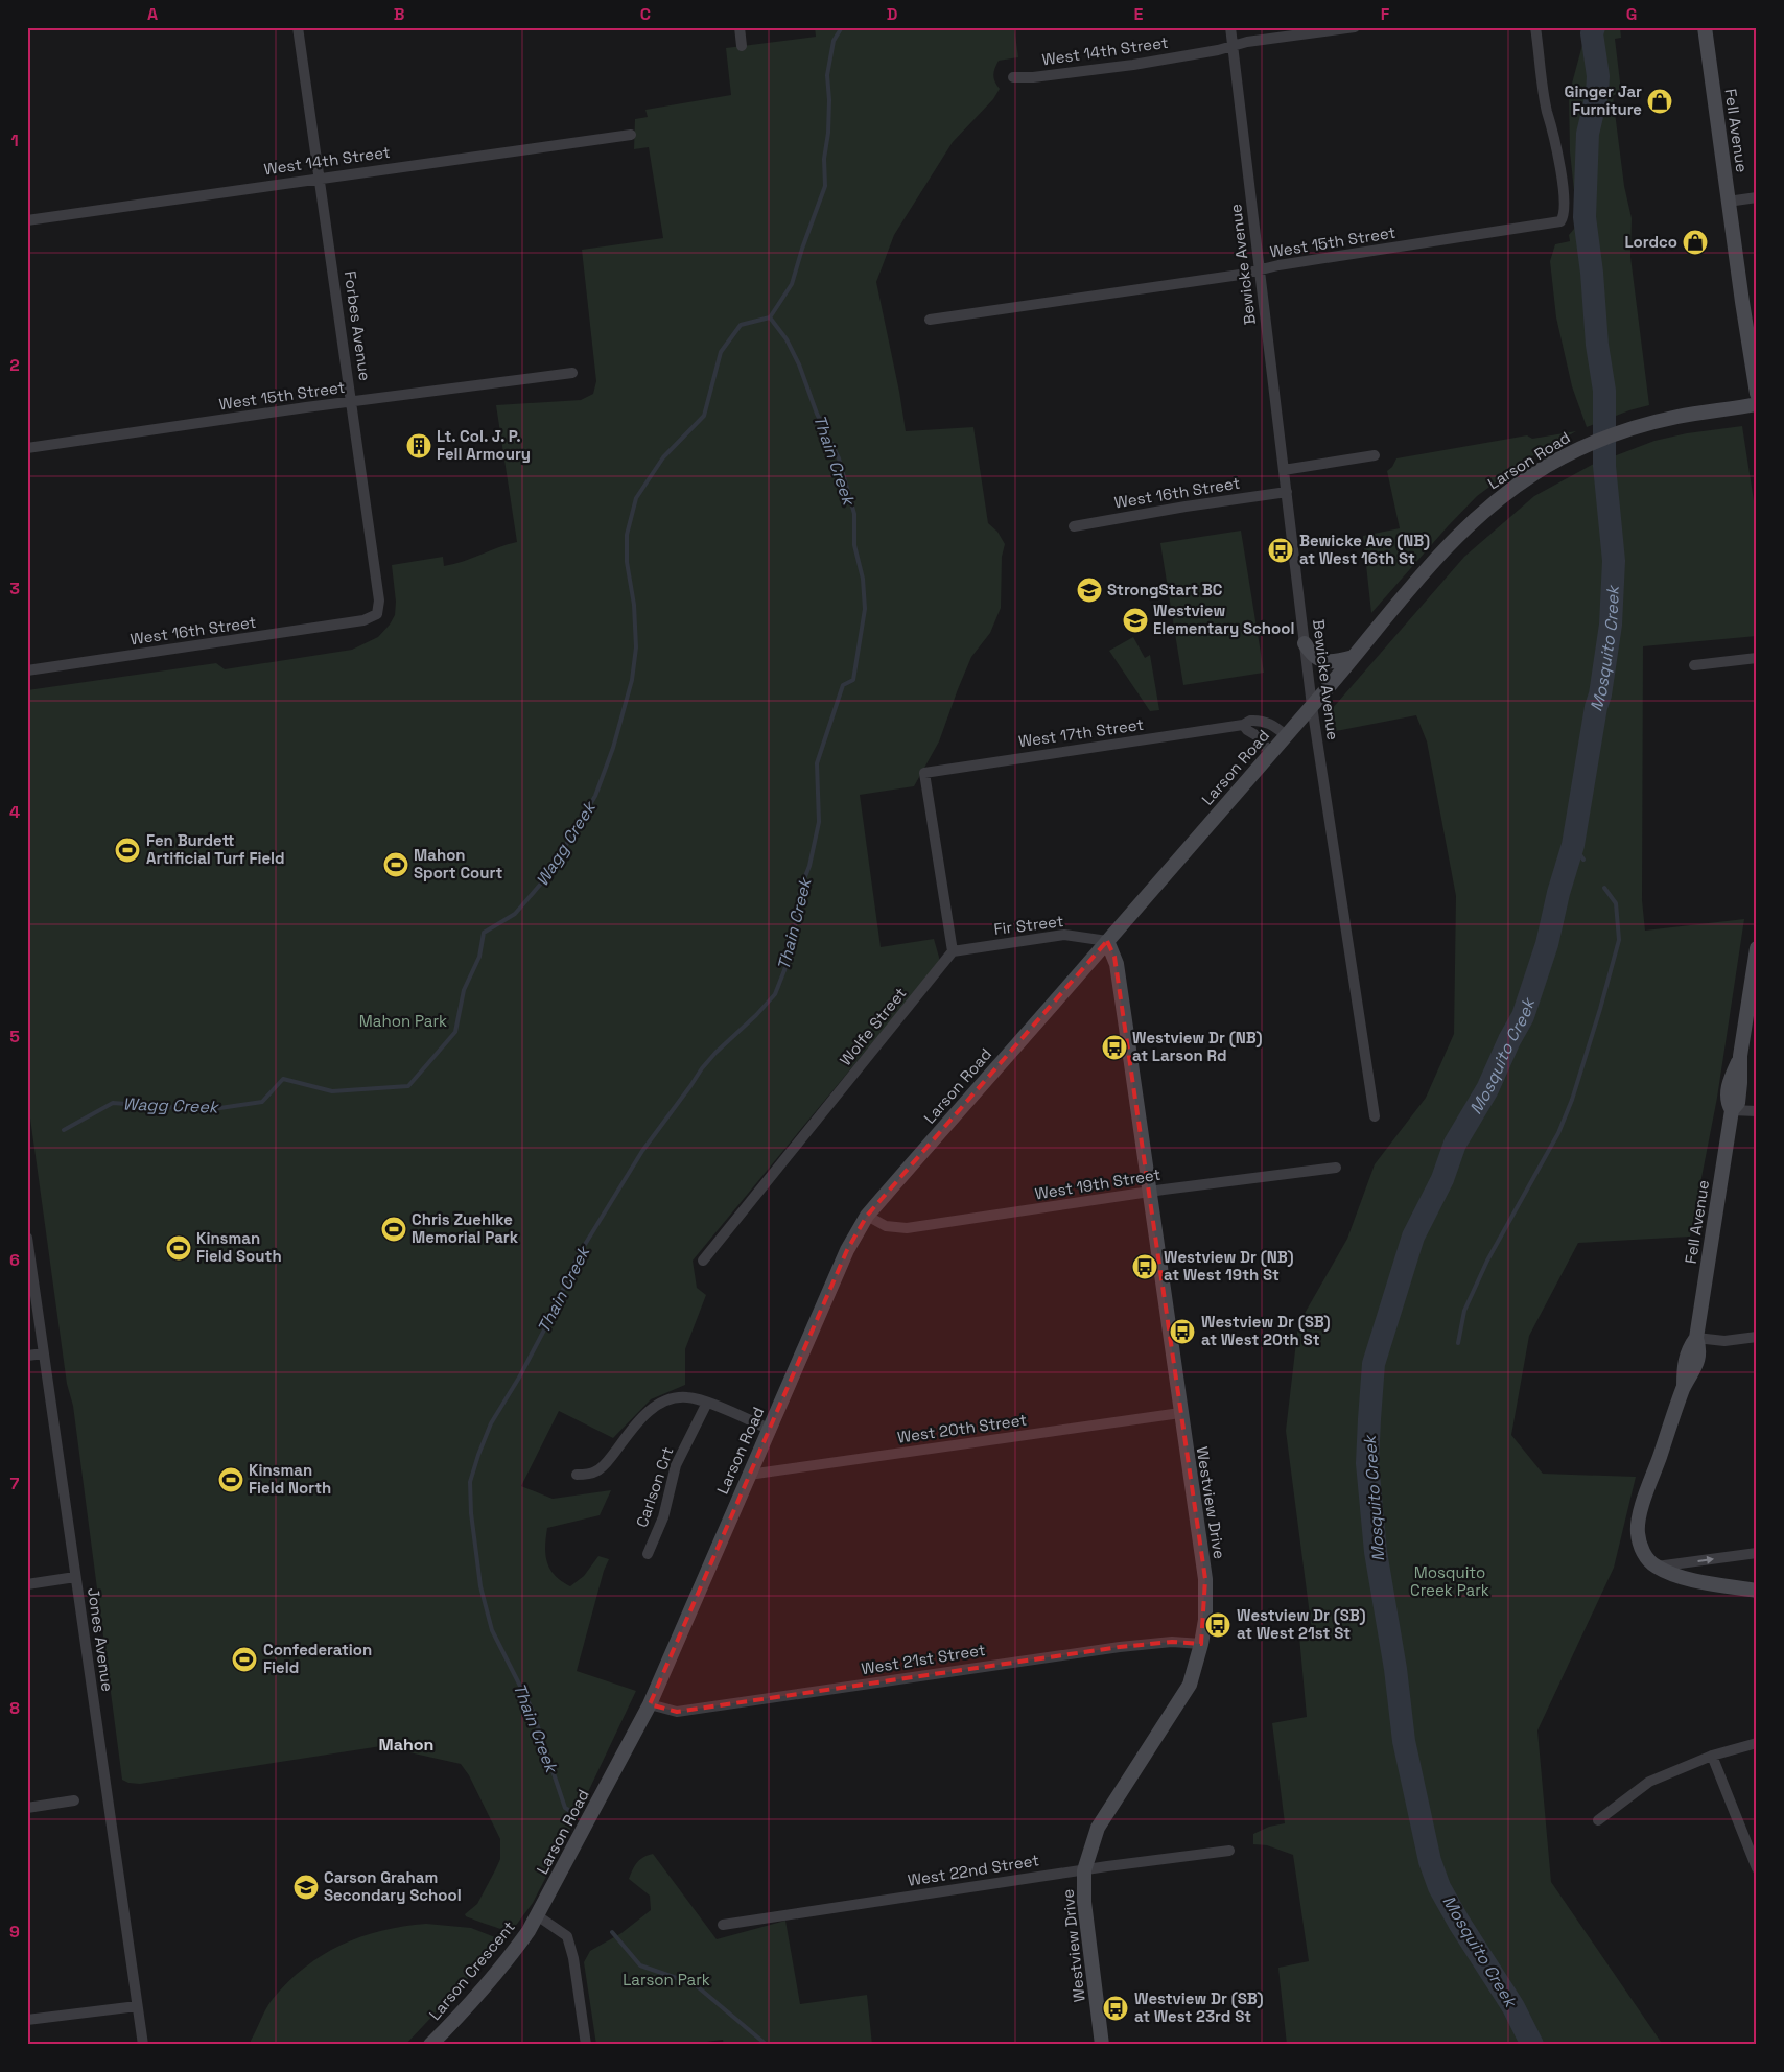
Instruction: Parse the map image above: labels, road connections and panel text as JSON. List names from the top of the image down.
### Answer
{
  "streets": {
    "street": [
      "West 14th Street",
      "Fell Avenue",
      "West 15th Street",
      "Bewicke Avenue",
      "Forbes Avenue",
      "Larson Road",
      "West 16th Street",
      "West 17th Street",
      "Fir Street",
      "Wolfe Street",
      "West 19th Street",
      "West 20th Street",
      "Carlson Crt",
      "Westview Drive",
      "Jones Avenue",
      "West 21st Street",
      "West 22nd Street",
      "Larson Crescent"
    ]
  },
  "crossings": [
    ["West 14th Street", "Bewicke Avenue"],
    ["West 14th Street", "Forbes Avenue"],
    ["West 15th Street", "Bewicke Avenue"],
    ["West 15th Street", "Forbes Avenue"],
    ["Bewicke Avenue", "Larson Road"],
    ["Bewicke Avenue", "West 16th Street"],
    ["Forbes Avenue", "West 16th Street"],
    ["Larson Road", "West 17th Street"],
    ["Larson Road", "Fir Street"],
    ["Larson Road", "West 19th Street"],
    ["Larson Road", "West 20th Street"],
    ["Larson Road", "Westview Drive"],
    ["Larson Road", "West 21st Street"],
    ["Larson Road", "Larson Crescent"],
    ["West 17th Street", "Fir Street"],
    ["West 17th Street", "Wolfe Street"],
    ["Fir Street", "Wolfe Street"],
    ["Fir Street", "Westview Drive"],
    ["West 19th Street", "Westview Drive"],
    ["West 20th Street", "Westview Drive"],
    ["Westview Drive", "West 21st Street"],
    ["Westview Drive", "West 22nd Street"]
  ],
  "districts": ["Mahon"],
  "water": ["Thain Creek", "Mosquito Creek", "Wagg Creek"],
  "parks": ["Mahon Park", "Mosquito Creek Park", "Larson Park"],
  "places": {
    "shop": ["Ginger Jar Furniture", "Lordco"],
    "building": ["Lt. Col. J. P. Fell Armoury"],
    "bus stop": [
      "Bewicke Ave (NB) at West 16th St",
      "Westview Dr (NB) at Larson Rd",
      "Westview Dr (NB) at West 19th St",
      "Westview Dr (SB) at West 20th St",
      "Westview Dr (SB) at West 21st St",
      "Westview Dr (SB) at West 23rd St"
    ],
    "school or university": ["StrongStart BC", "Westview Elementary School", "Carson Graham Secondary School"],
    "sports": [
      "Fen Burdett Artificial Turf Field",
      "Mahon Sport Court",
      "Chris Zuehlke Memorial Park",
      "Kinsman Field South",
      "Kinsman Field North",
      "Confederation Field"
    ]
  },
  "grid": {
    "columns": [
      "A",
      "B",
      "C",
      "D",
      "E",
      "F",
      "G"
    ],
    "rows": [
      "1",
      "2",
      "3",
      "4",
      "5",
      "6",
      "7",
      "8",
      "9"
    ]
  }
}
